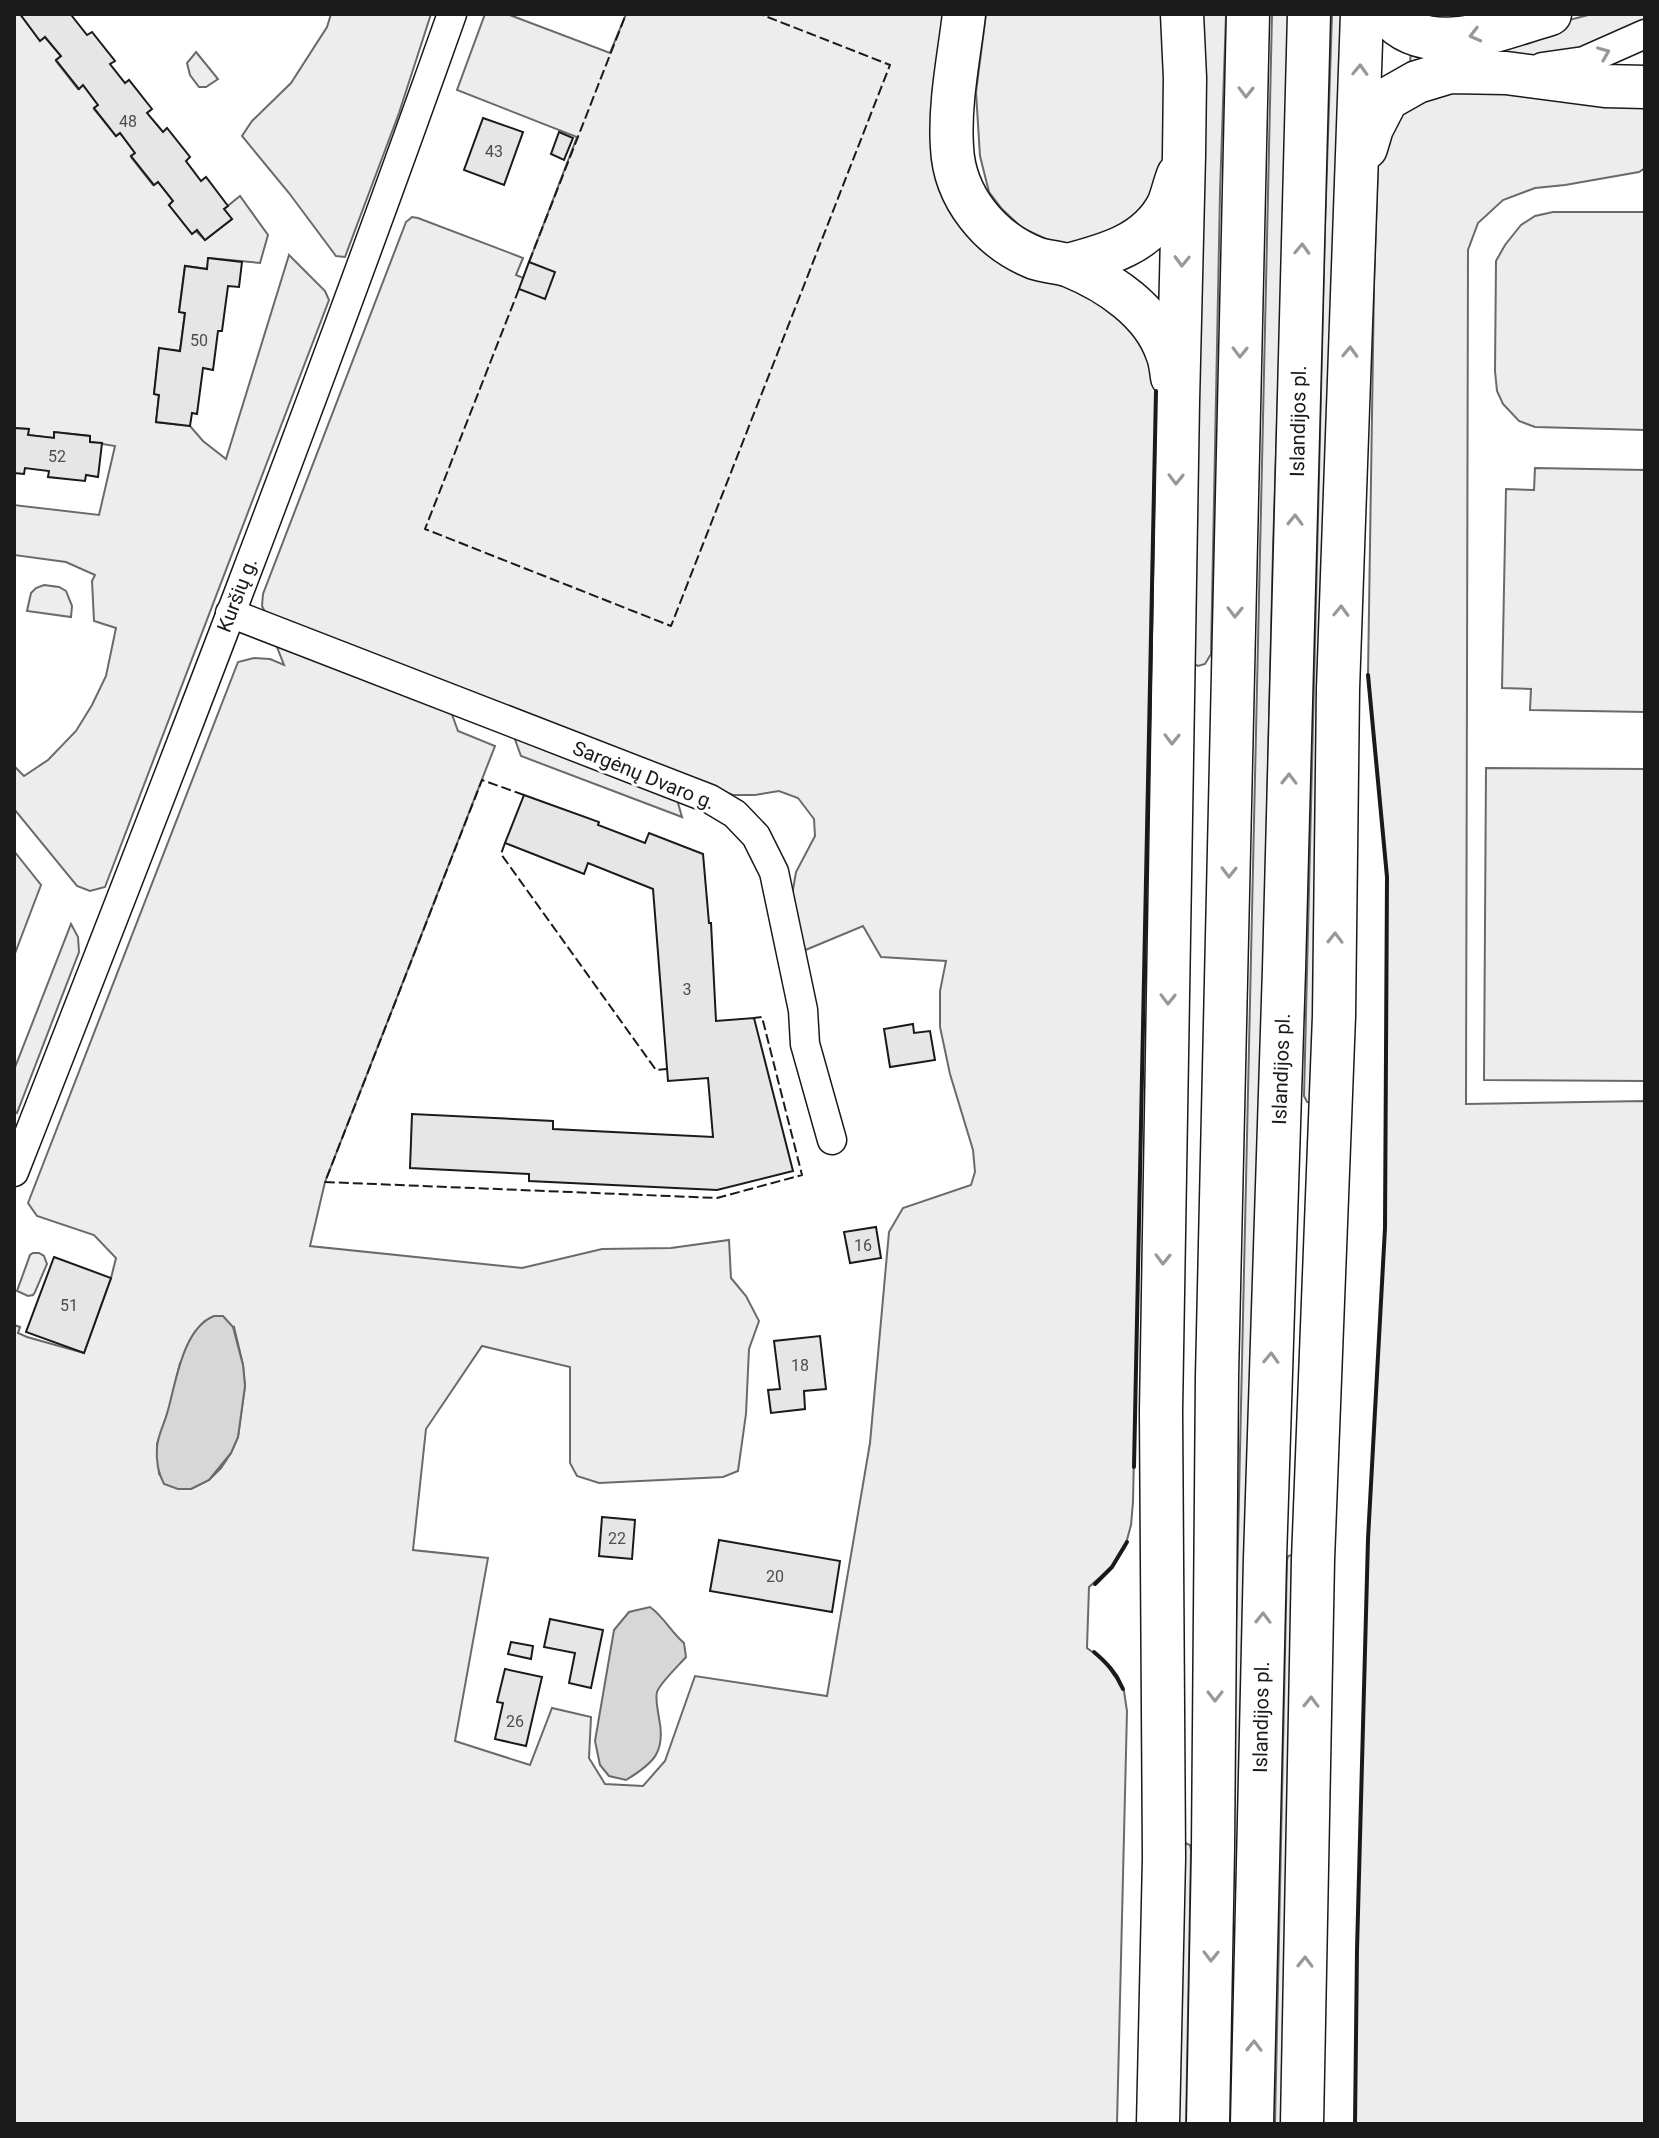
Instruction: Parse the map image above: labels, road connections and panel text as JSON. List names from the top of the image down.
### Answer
{
  "streets": {
    "highway": ["Islandijos pl."],
    "street": ["Kuršių g.", "Sargėnų Dvaro g."]
  },
  "crossings": [
    ["Kuršių g.", "Sargėnų Dvaro g."]
  ],
  "house_numbers": [
    "48",
    "43",
    "50",
    "52",
    "3",
    "16",
    "51",
    "18",
    "22",
    "20",
    "26"
  ]
}
